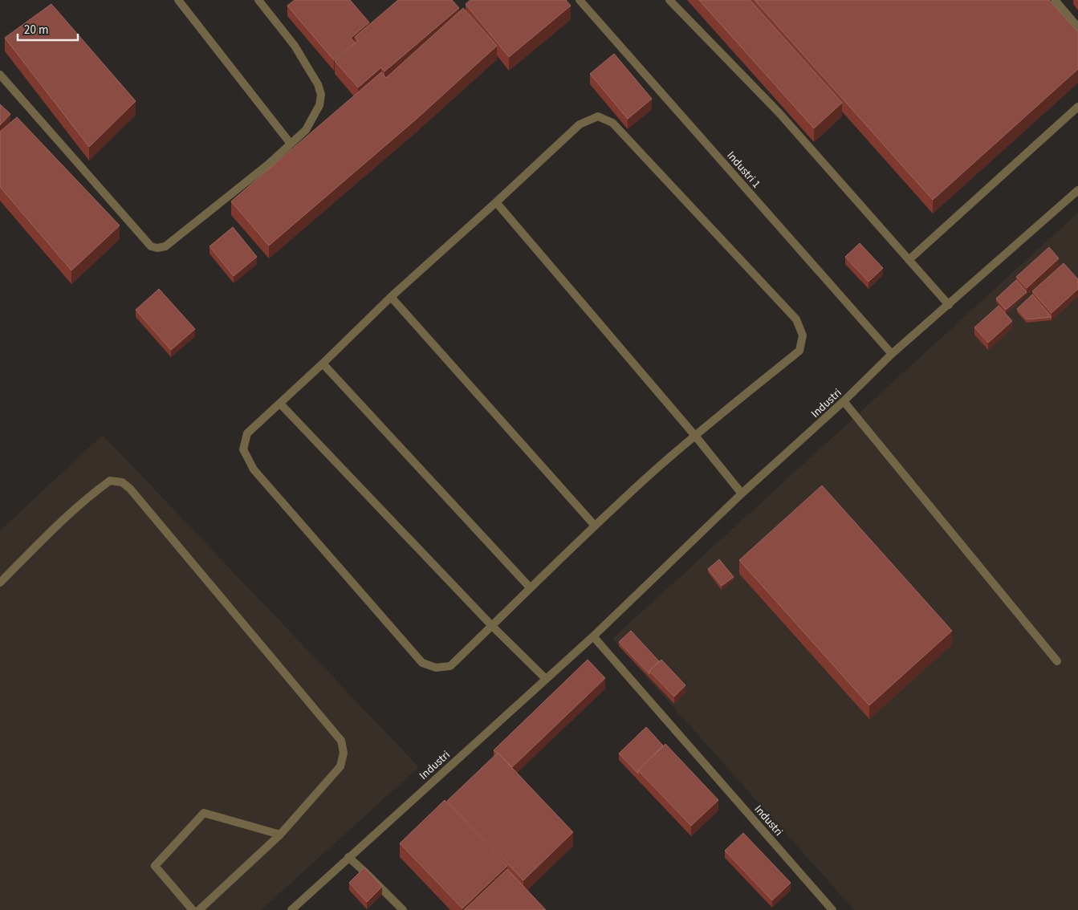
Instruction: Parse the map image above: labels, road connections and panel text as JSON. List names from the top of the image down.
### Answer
{
  "streets": {
    "lane": ["Industri 1", "Industri"]
  },
  "crossings": [
    ["Industri 1", "Industri"]
  ],
  "scale_bar": "20 m"
}
